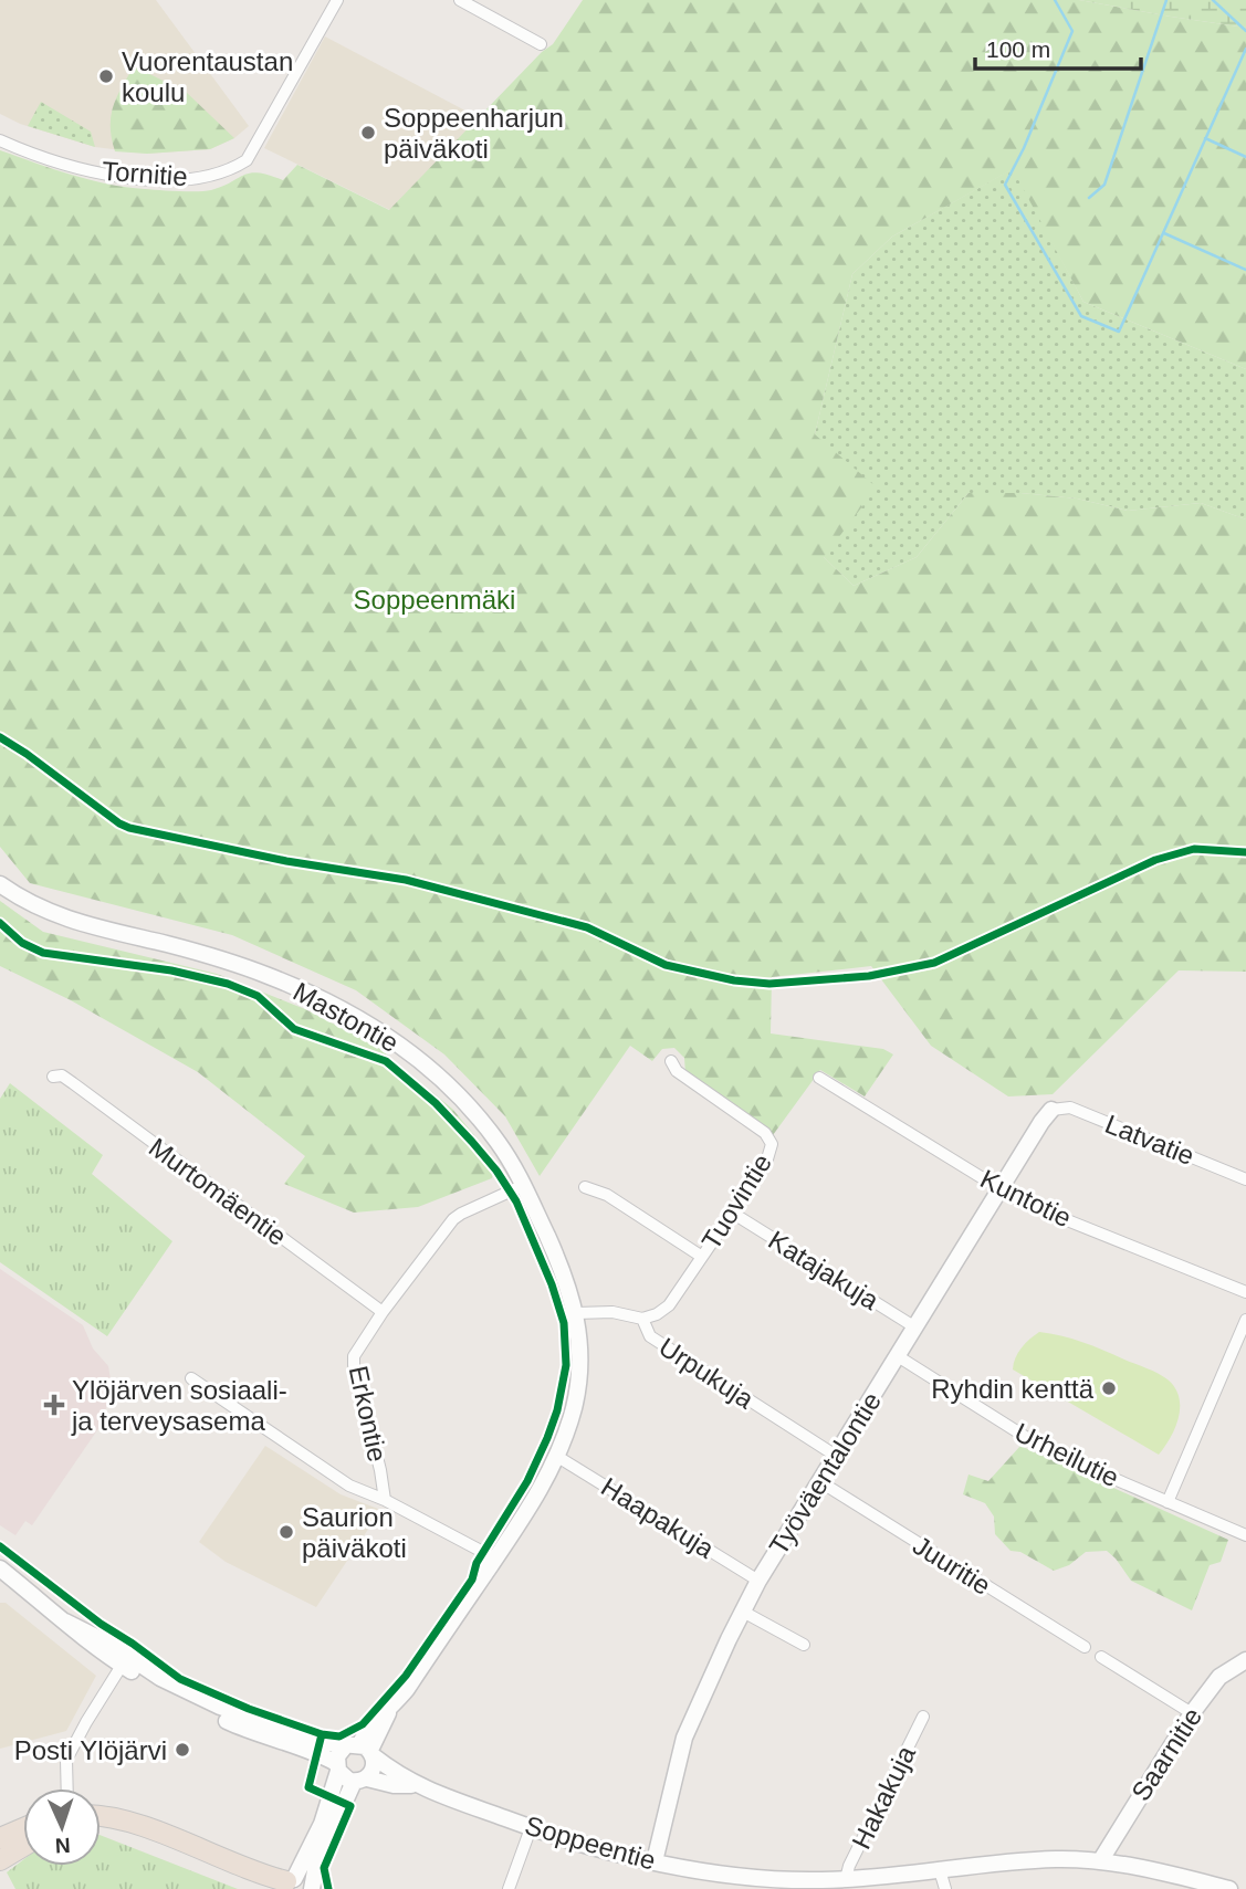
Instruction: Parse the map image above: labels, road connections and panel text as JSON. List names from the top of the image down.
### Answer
{
  "streets": {
    "main road": [
      "Mastontie",
      "Työväentalontie",
      "Saarnitie",
      "Soppeentie"
    ],
    "street": [
      "Tornitie",
      "Latvatie",
      "Murtomäentie",
      "Kuntotie",
      "Tuovintie",
      "Katajakuja",
      "Urpukuja",
      "Erkontie",
      "Urheilutie",
      "Haapakuja",
      "Juuritie",
      "Hakakuja"
    ]
  },
  "crossings": [
    ["Mastontie", "Urpukuja"],
    ["Mastontie", "Erkontie"],
    ["Mastontie", "Haapakuja"],
    ["Mastontie", "Soppeentie"],
    ["Latvatie", "Työväentalontie"],
    ["Murtomäentie", "Erkontie"],
    ["Kuntotie", "Työväentalontie"],
    ["Tuovintie", "Katajakuja"],
    ["Tuovintie", "Urpukuja"],
    ["Katajakuja", "Työväentalontie"],
    ["Urpukuja", "Työväentalontie"],
    ["Urheilutie", "Työväentalontie"],
    ["Työväentalontie", "Haapakuja"],
    ["Työväentalontie", "Juuritie"],
    ["Työväentalontie", "Soppeentie"],
    ["Saarnitie", "Soppeentie"],
    ["Hakakuja", "Soppeentie"]
  ],
  "parks": ["Soppeenmäki"],
  "places": {
    "other": [
      "Vuorentaustan koulu",
      "Soppeenharjun päiväkoti",
      "Ryhdin kenttä",
      "Saurion päiväkoti",
      "Posti Ylöjärvi"
    ],
    "health": ["Ylöjärven sosiaali- ja terveysasema"]
  },
  "scale_bar": "100 m",
  "north": "bottom"
}
